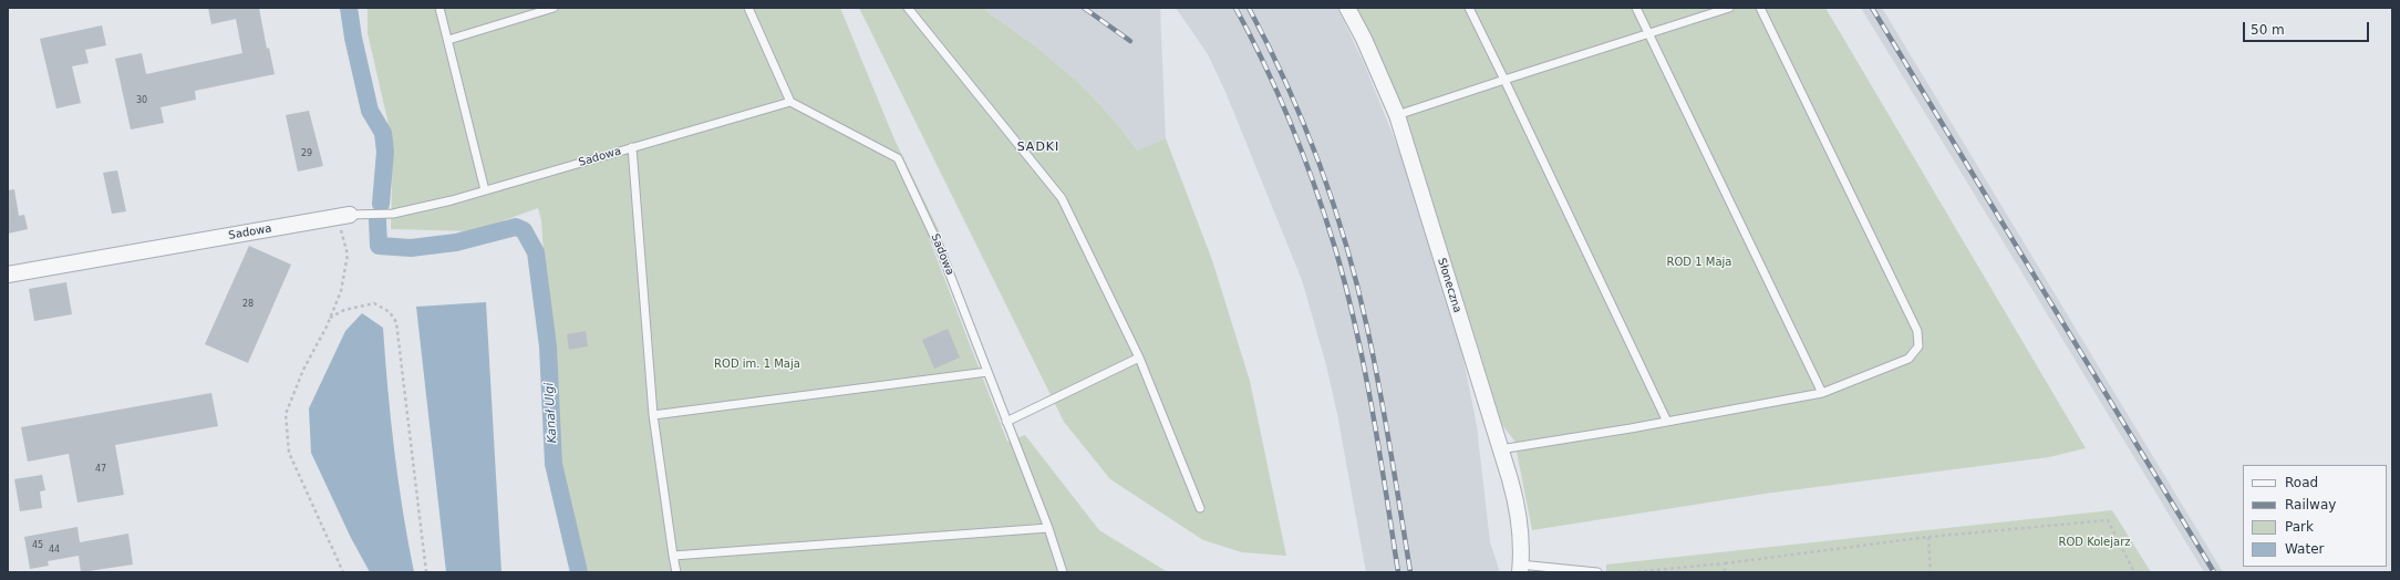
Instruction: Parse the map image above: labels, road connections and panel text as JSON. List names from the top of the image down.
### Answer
{
  "streets": {
    "street": ["Sadowa", "Słoneczna"]
  },
  "districts": ["SADKI"],
  "water": ["Kanał Ulgi"],
  "parks": ["ROD 1 Maja", "ROD im. 1 Maja", "ROD Kolejarz"],
  "house_numbers": [
    "30",
    "29",
    "28",
    "47",
    "45",
    "44"
  ],
  "legend": [
    "Road",
    "Railway",
    "Park",
    "Water"
  ],
  "scale_bar": "50 m"
}
